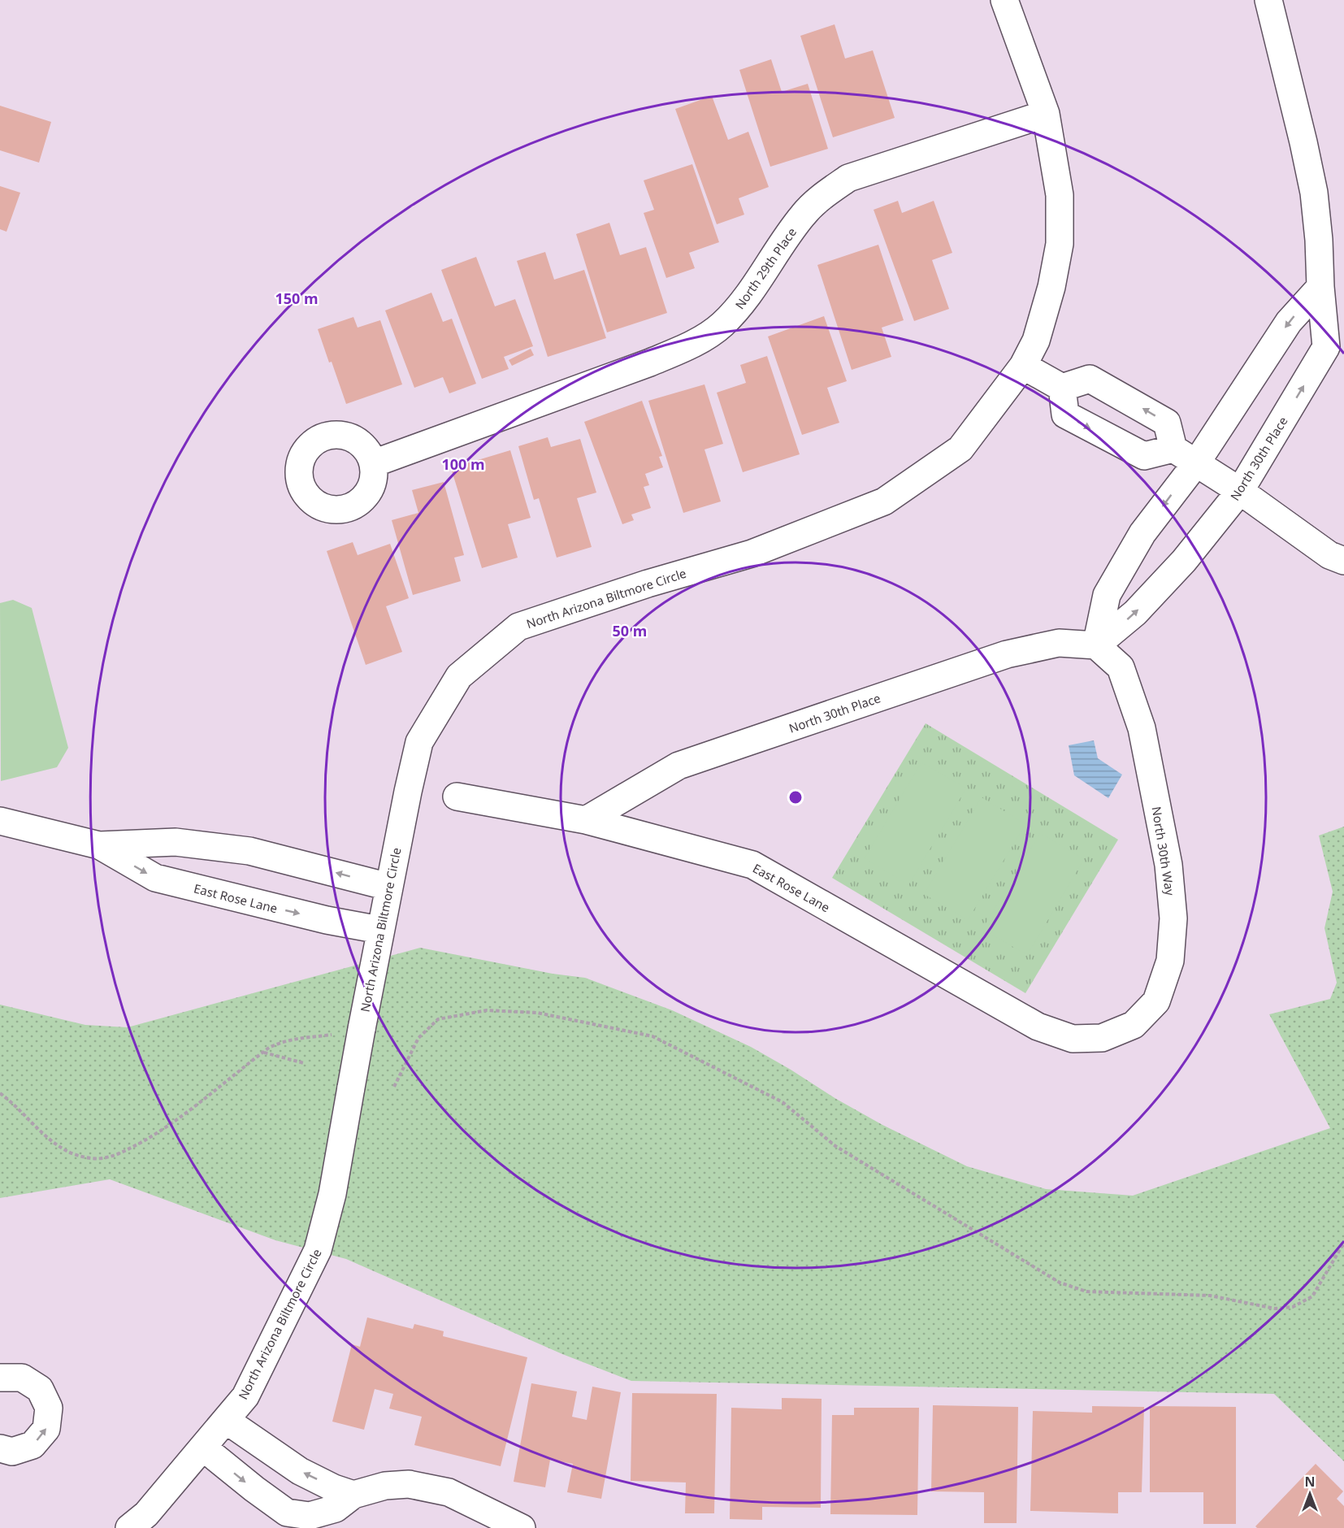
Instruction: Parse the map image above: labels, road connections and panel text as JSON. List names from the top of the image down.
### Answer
{
  "streets": {
    "street": [
      "North 29th Place",
      "North 30th Place",
      "North Arizona Biltmore Circle",
      "North 30th Way",
      "East Rose Lane"
    ]
  },
  "crossings": [
    ["North 29th Place", "North Arizona Biltmore Circle"],
    ["North 30th Place", "North 30th Way"],
    ["North 30th Place", "East Rose Lane"],
    ["North Arizona Biltmore Circle", "East Rose Lane"],
    ["North 30th Way", "East Rose Lane"]
  ],
  "north": "top",
  "rings": ["150 m", "100 m", "50 m"]
}
